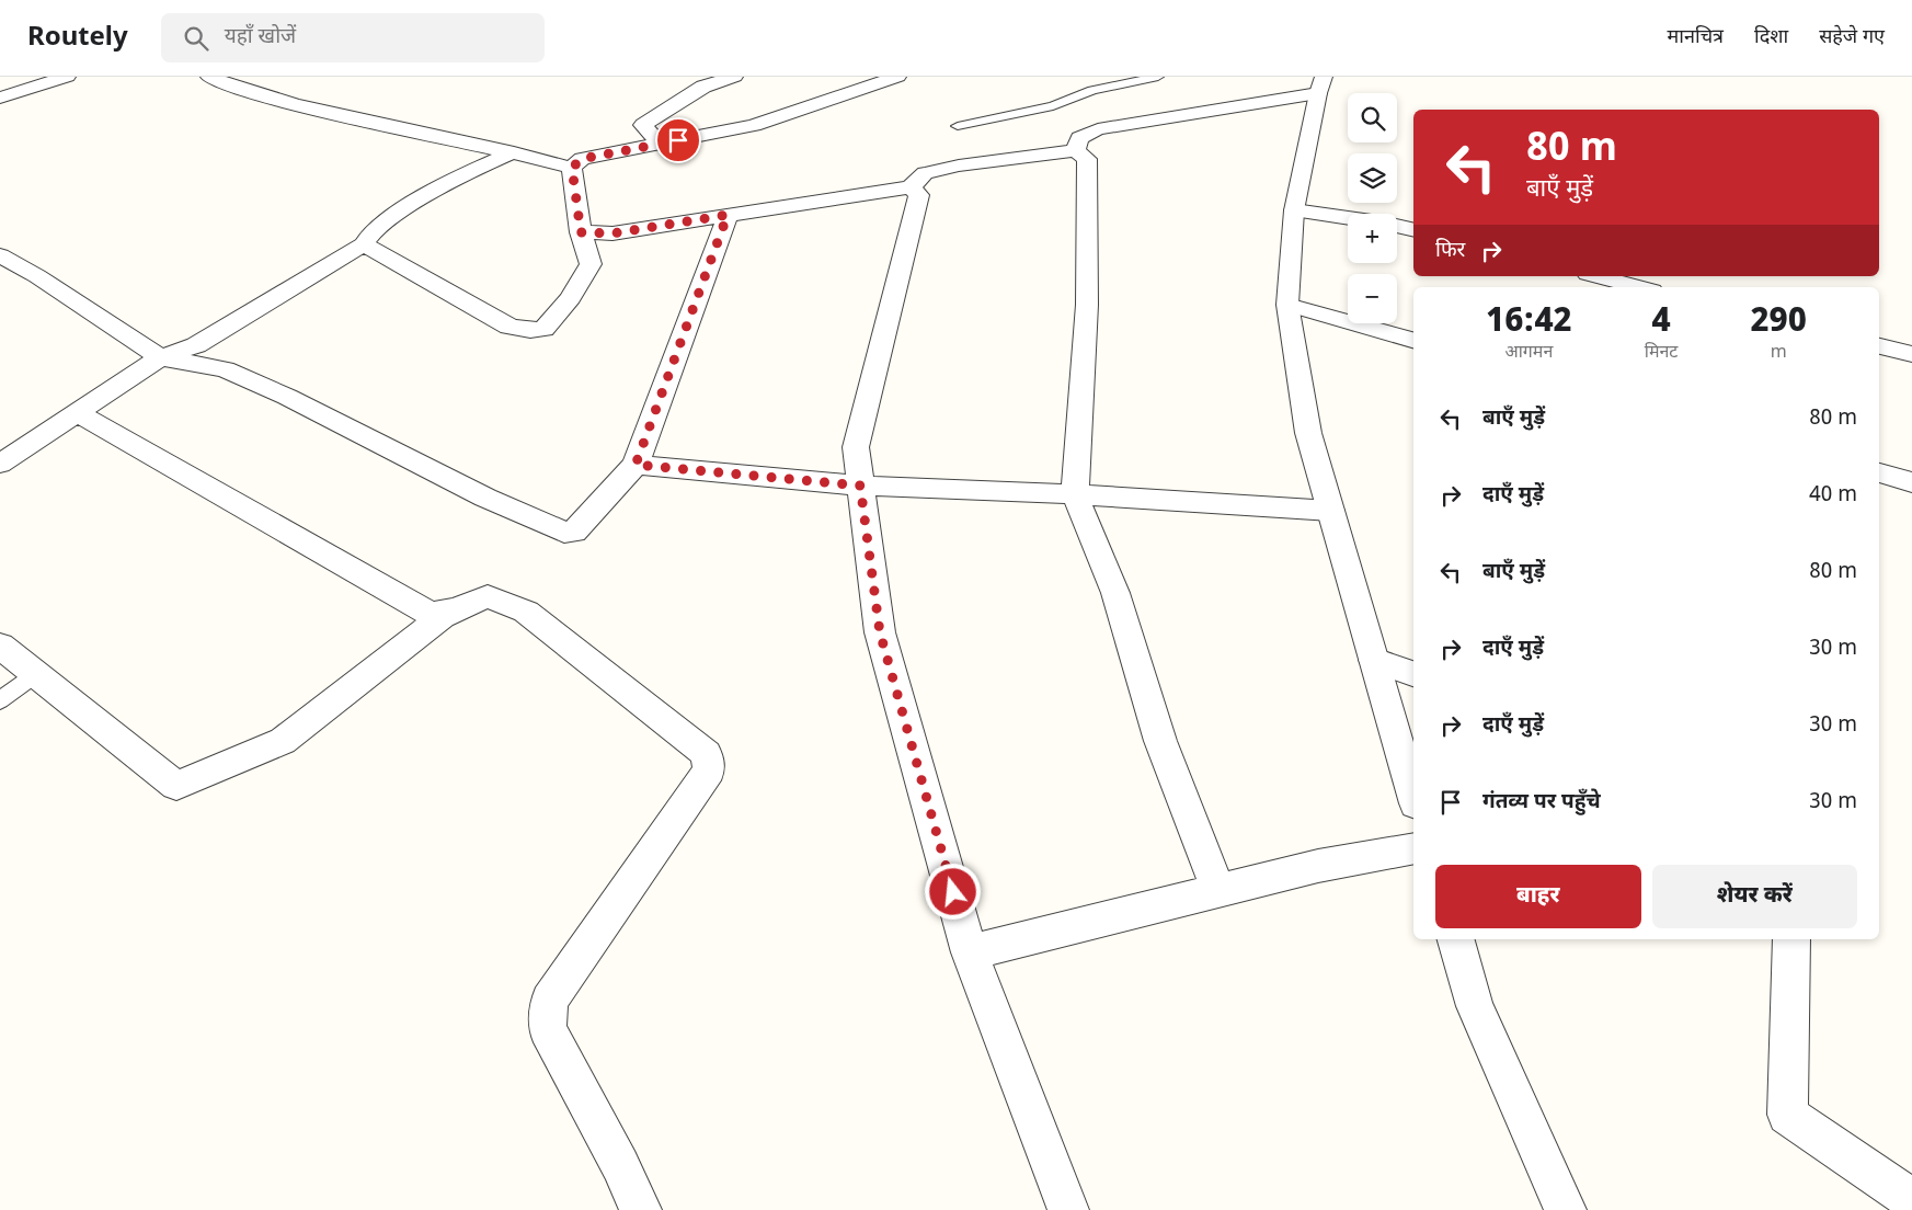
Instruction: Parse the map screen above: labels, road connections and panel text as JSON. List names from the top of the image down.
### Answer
{
  "page": {
    "header": "Routely",
    "search": "यहाँ खोजें",
    "nav": ["मानचित्र", "दिशा", "सहेजे गए"],
    "map_buttons": ["+", "−"],
    "turn": ["80 m", "बाएँ मुड़ें"],
    "then": "फिर",
    "eta": [
      "16:42",
      "आगमन",
      "4",
      "मिनट",
      "290",
      "m"
    ],
    "list": [
      {
        "name": "बाएँ मुड़ें",
        "value": "80 m"
      },
      {
        "name": "दाएँ मुड़ें",
        "value": "40 m"
      },
      {
        "name": "बाएँ मुड़ें",
        "value": "80 m"
      },
      {
        "name": "दाएँ मुड़ें",
        "value": "30 m"
      },
      {
        "name": "दाएँ मुड़ें",
        "value": "30 m"
      },
      {
        "name": "गंतव्य पर पहुँचे",
        "value": "30 m"
      }
    ],
    "buttons": ["बाहर", "शेयर करें"]
  }
}
